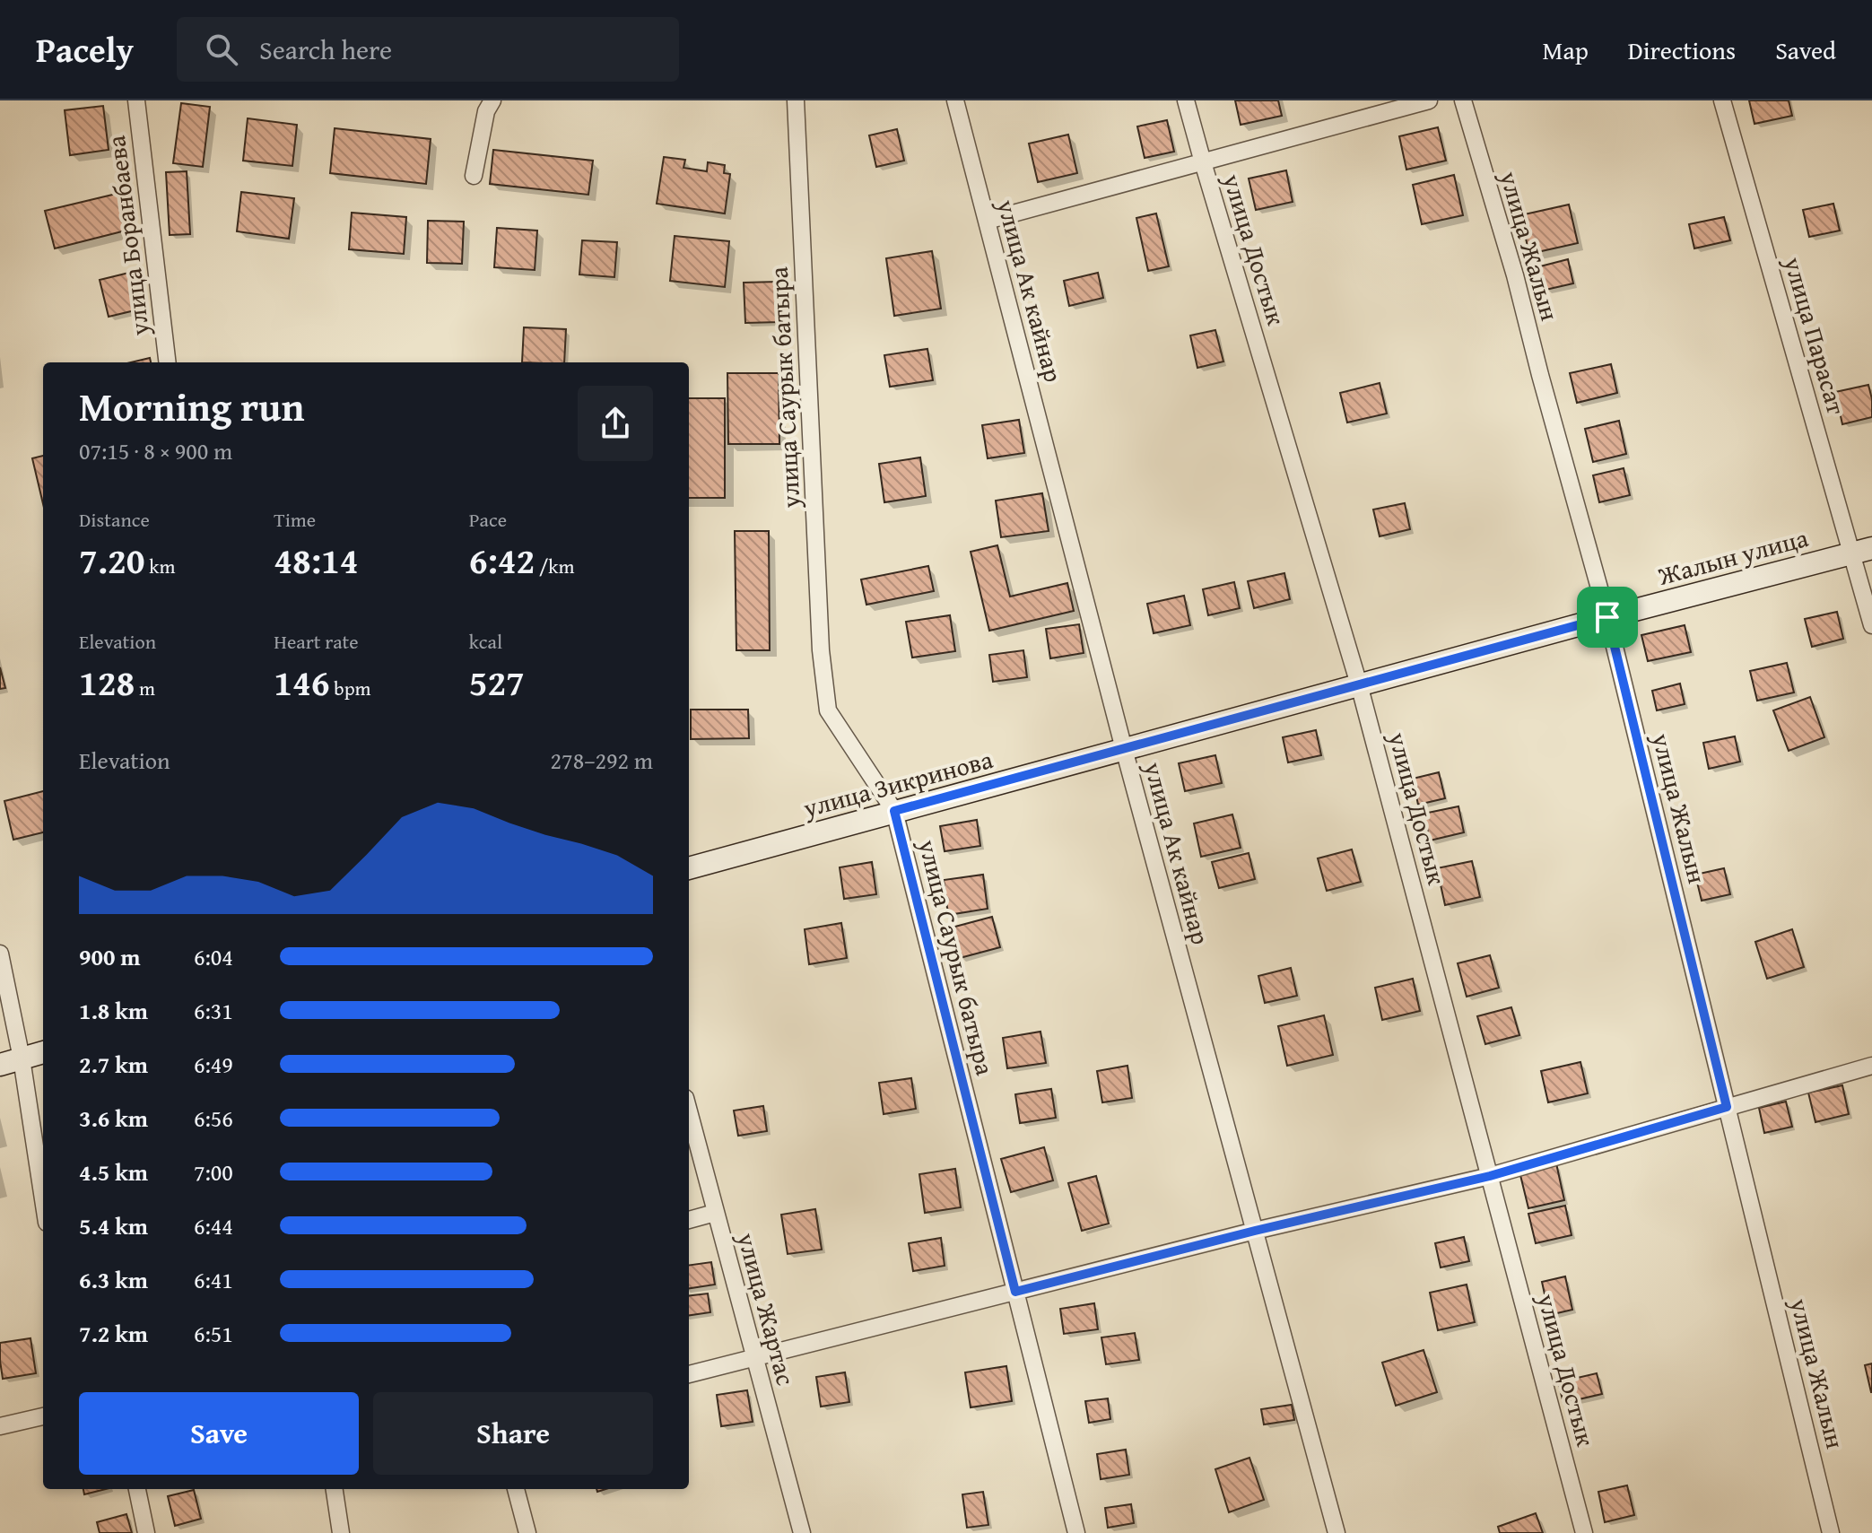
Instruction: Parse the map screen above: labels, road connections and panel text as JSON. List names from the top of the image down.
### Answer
{
  "streets": {
    "street": [
      "улица Боранбаева",
      "улица Жалын",
      "улица Достык",
      "улица Ак кайнар",
      "улица Парасат",
      "улица Саурык батыра",
      "Жалын улица",
      "улица Зикринова",
      "улица Жартас"
    ]
  },
  "crossings": [
    ["улица Жалын", "Жалын улица"],
    ["улица Достык", "Жалын улица"],
    ["улица Достык", "улица Зикринова"],
    ["улица Ак кайнар", "улица Зикринова"],
    ["улица Парасат", "Жалын улица"],
    ["улица Саурык батыра", "улица Зикринова"],
    ["Жалын улица", "улица Зикринова"]
  ],
  "page": {
    "header": "Pacely",
    "search": "Search here",
    "nav": ["Map", "Directions", "Saved"],
    "heading": ["Morning run", "07:15 · 8 × 900 m"],
    "stats": [
      ["Distance", "7.20 km"],
      ["Time", "48:14"],
      ["Pace", "6:42 /km"],
      ["Elevation", "128 m"],
      ["Heart rate", "146 bpm"],
      ["kcal", "527"]
    ],
    "chart": ["Elevation", "278–292 m"],
    "list": [
      {
        "name": "900 m",
        "note": "6:04"
      },
      {
        "name": "1.8 km",
        "note": "6:31"
      },
      {
        "name": "2.7 km",
        "note": "6:49"
      },
      {
        "name": "3.6 km",
        "note": "6:56"
      },
      {
        "name": "4.5 km",
        "note": "7:00"
      },
      {
        "name": "5.4 km",
        "note": "6:44"
      },
      {
        "name": "6.3 km",
        "note": "6:41"
      },
      {
        "name": "7.2 km",
        "note": "6:51"
      }
    ],
    "buttons": ["Save", "Share"]
  }
}
